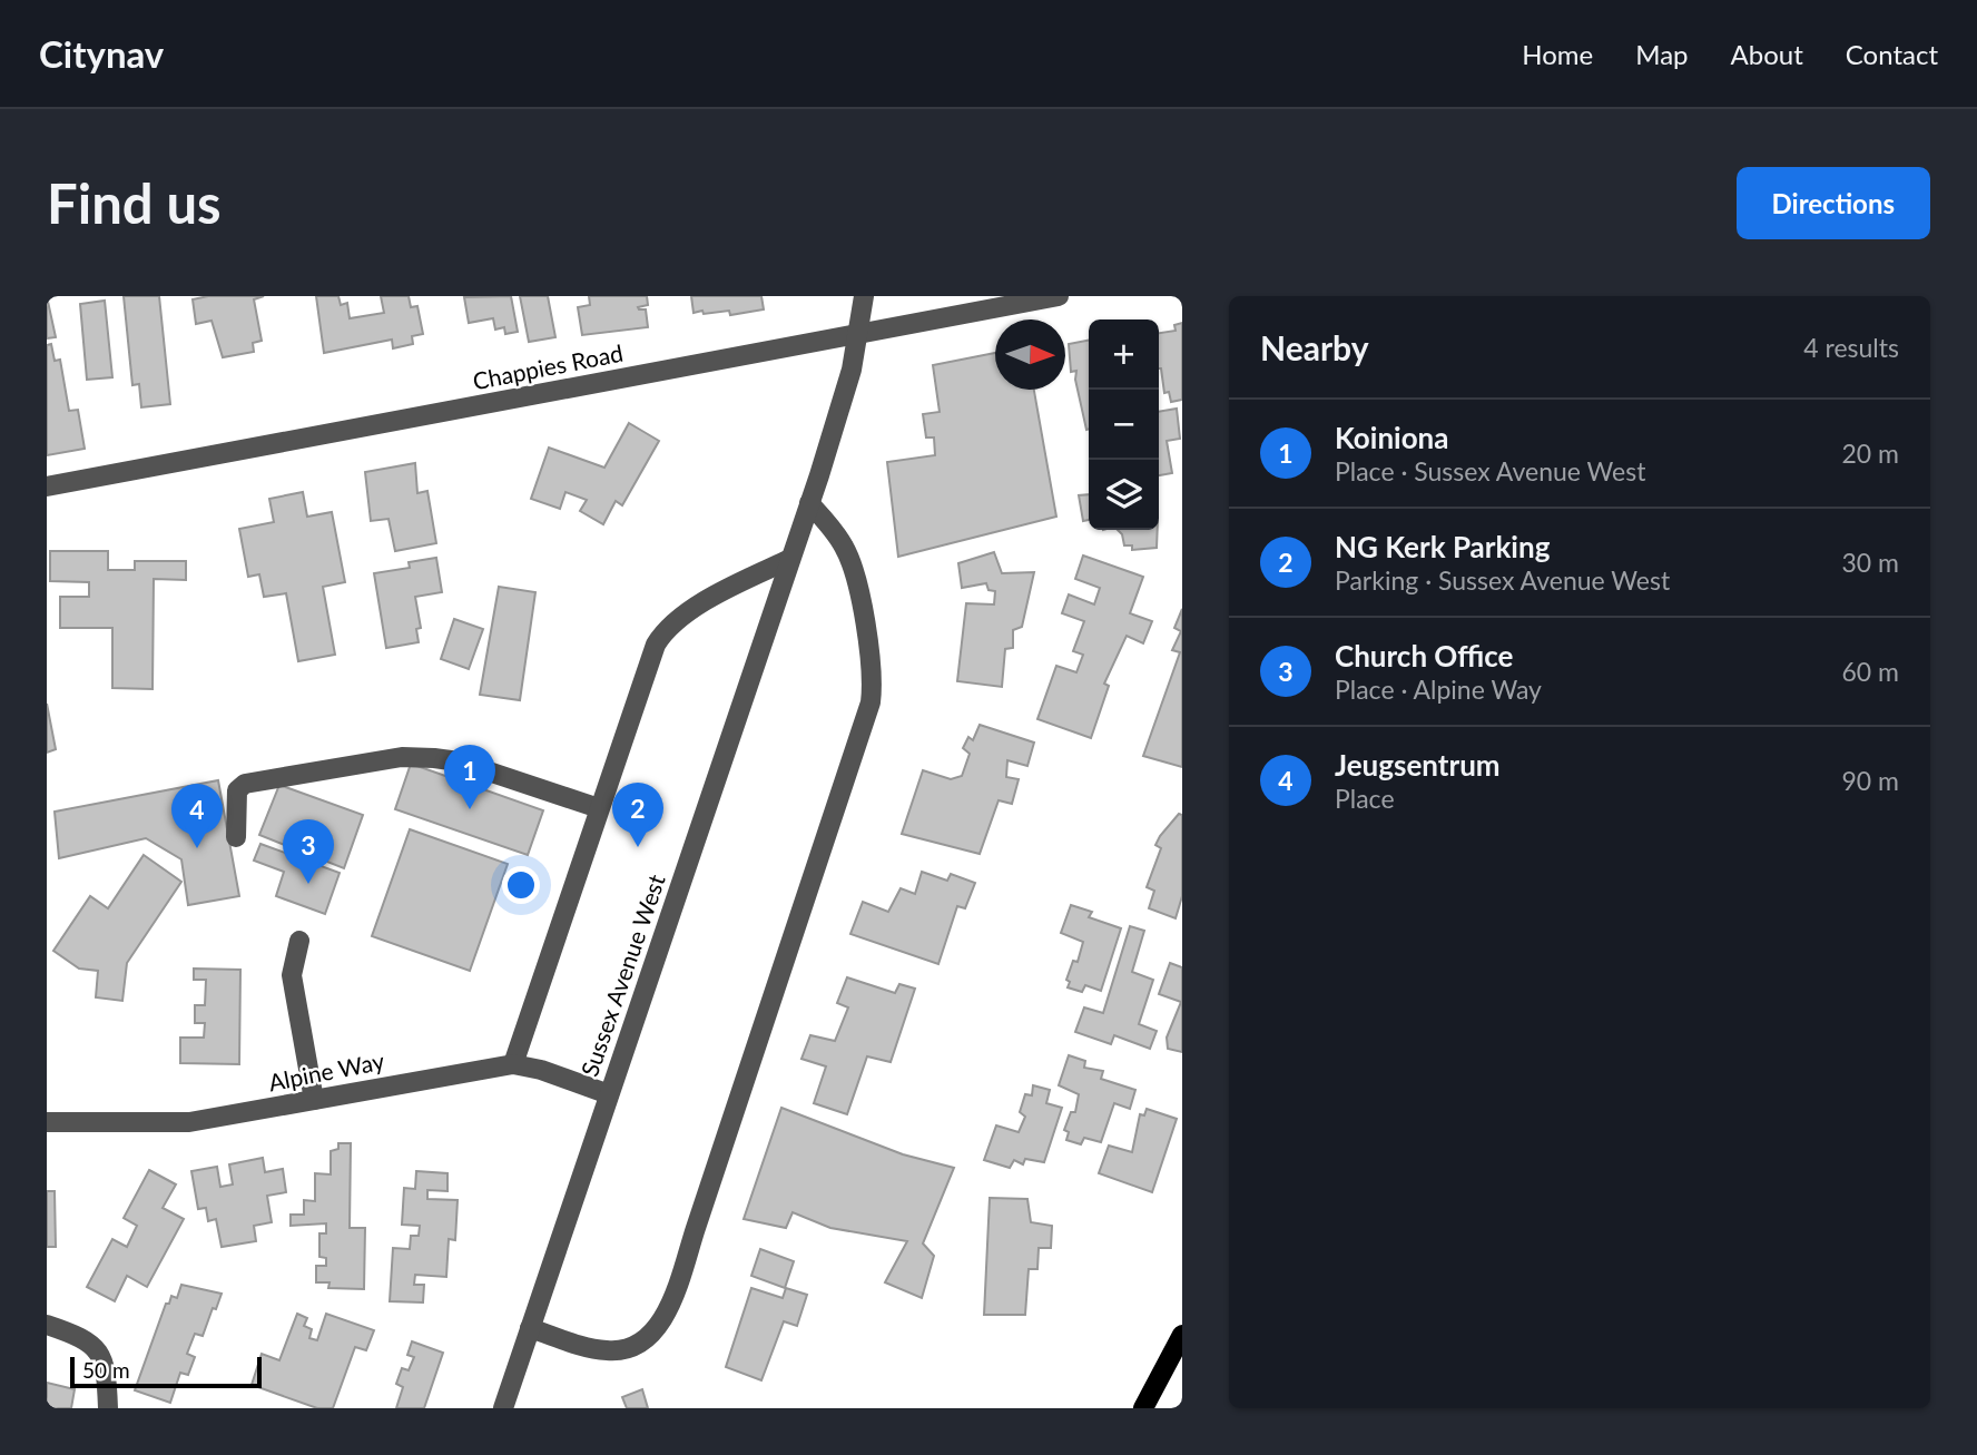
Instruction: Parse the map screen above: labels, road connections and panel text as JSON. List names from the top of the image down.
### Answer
{
  "streets": {
    "street": ["Chappies Road", "Sussex Avenue West", "Alpine Way"]
  },
  "crossings": [
    ["Chappies Road", "Sussex Avenue West"],
    ["Sussex Avenue West", "Alpine Way"]
  ],
  "scale_bar": "50 m",
  "north": "right",
  "page": {
    "header": "Citynav",
    "nav": [
      "Home",
      "Map",
      "About",
      "Contact"
    ],
    "buttons": "Directions",
    "title": "Find us",
    "heading": ["Nearby", "4 results"],
    "map_buttons": ["+", "−"],
    "list": [
      {
        "mark": "1",
        "name": "Koiniona",
        "note": "Place · Sussex Avenue West",
        "value": "20 m"
      },
      {
        "mark": "2",
        "name": "NG Kerk Parking",
        "note": "Parking · Sussex Avenue West",
        "value": "30 m"
      },
      {
        "mark": "3",
        "name": "Church Office",
        "note": "Place · Alpine Way",
        "value": "60 m"
      },
      {
        "mark": "4",
        "name": "Jeugsentrum",
        "note": "Place",
        "value": "90 m"
      }
    ],
    "pins": [
      "1",
      "2",
      "4",
      "3"
    ],
    "scale": "50 m"
  }
}
